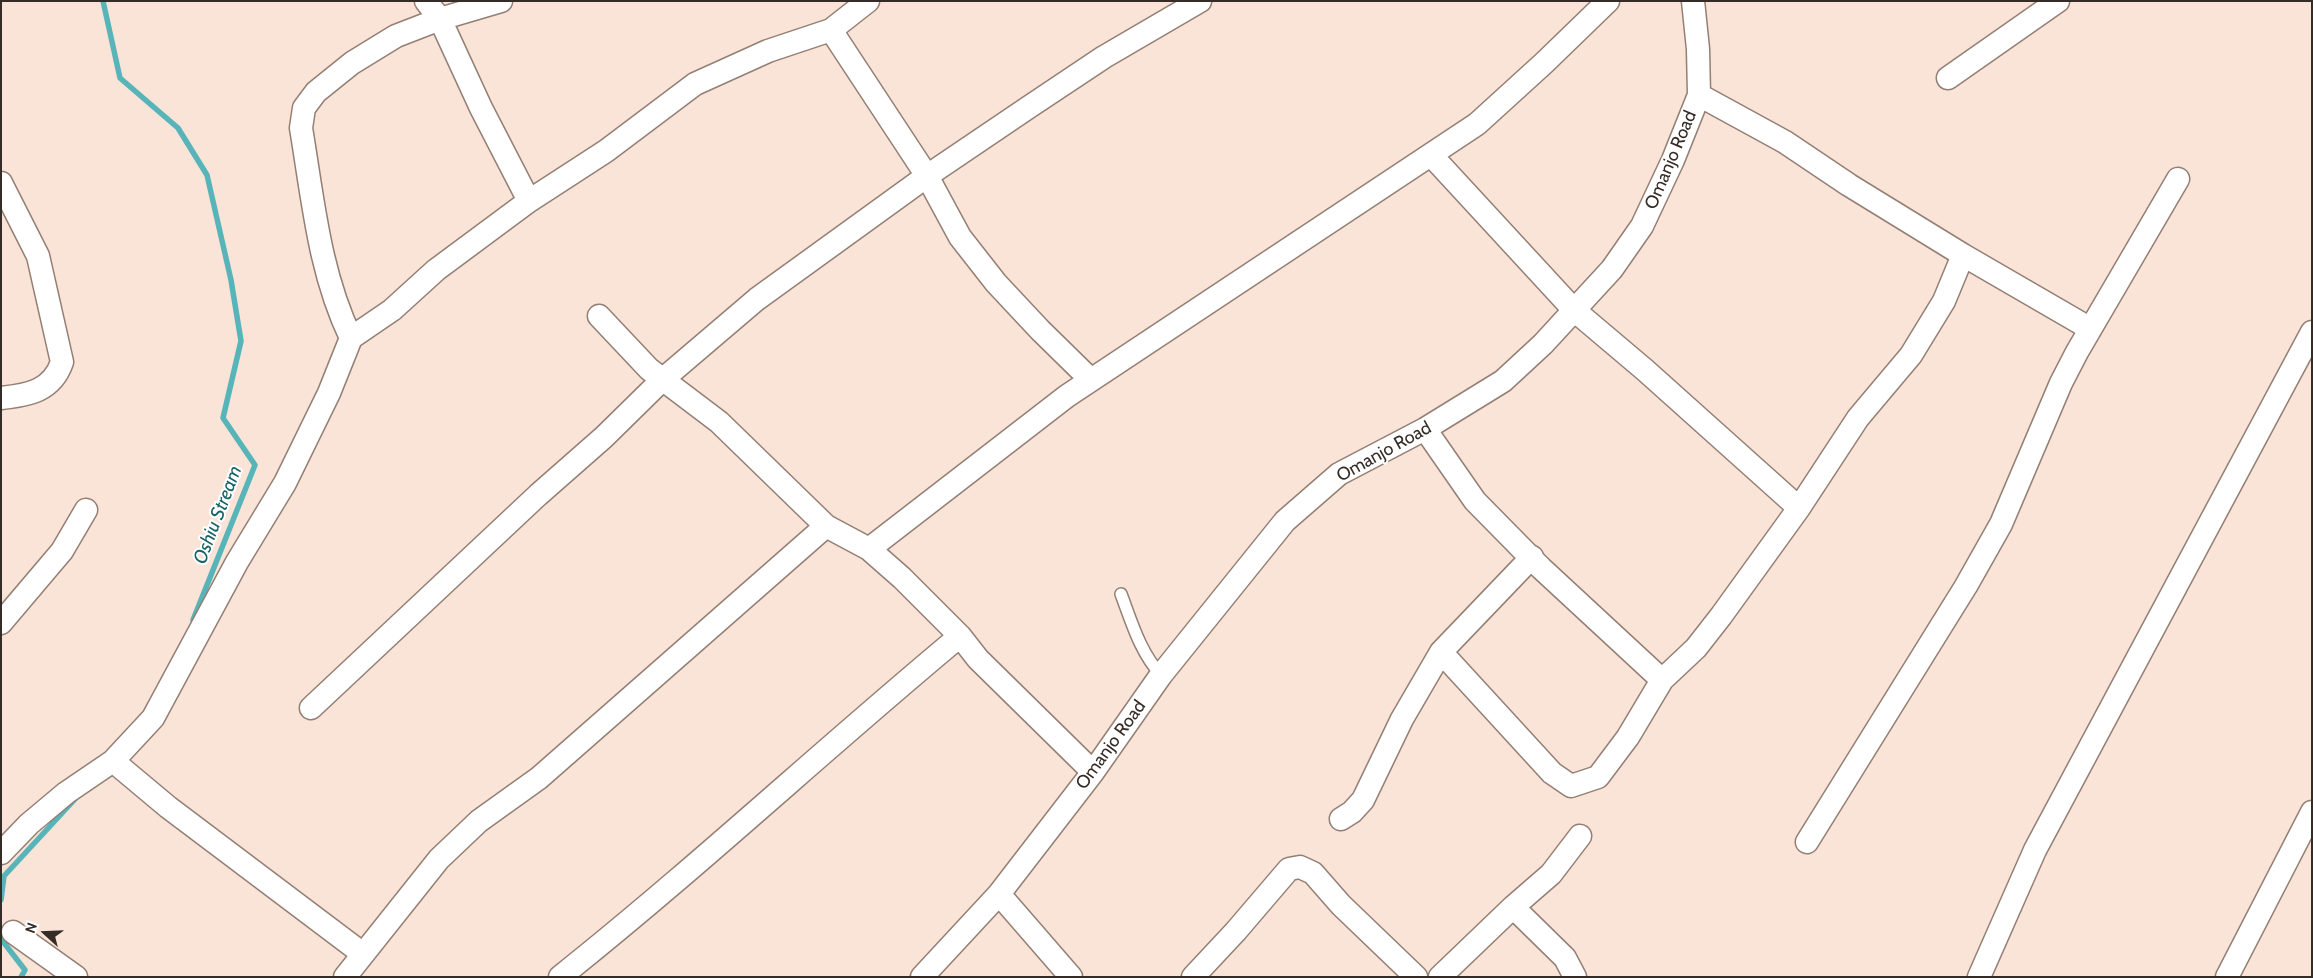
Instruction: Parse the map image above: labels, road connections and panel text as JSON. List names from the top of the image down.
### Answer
{
  "streets": {
    "street": ["Omanjo Road"]
  },
  "water": ["Oshiu Stream"],
  "north": "left"
}
